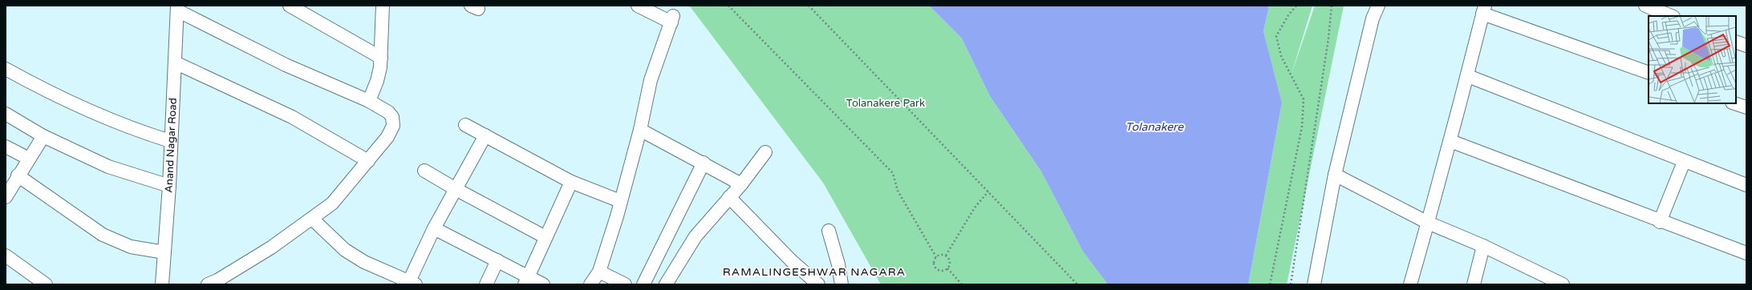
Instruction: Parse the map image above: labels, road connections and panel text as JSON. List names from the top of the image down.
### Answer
{
  "streets": {
    "street": ["Anand Nagar Road"]
  },
  "districts": ["RAMALINGESHWAR NAGARA"],
  "water": ["Tolanakere"],
  "parks": ["Tolanakere Park"]
}
